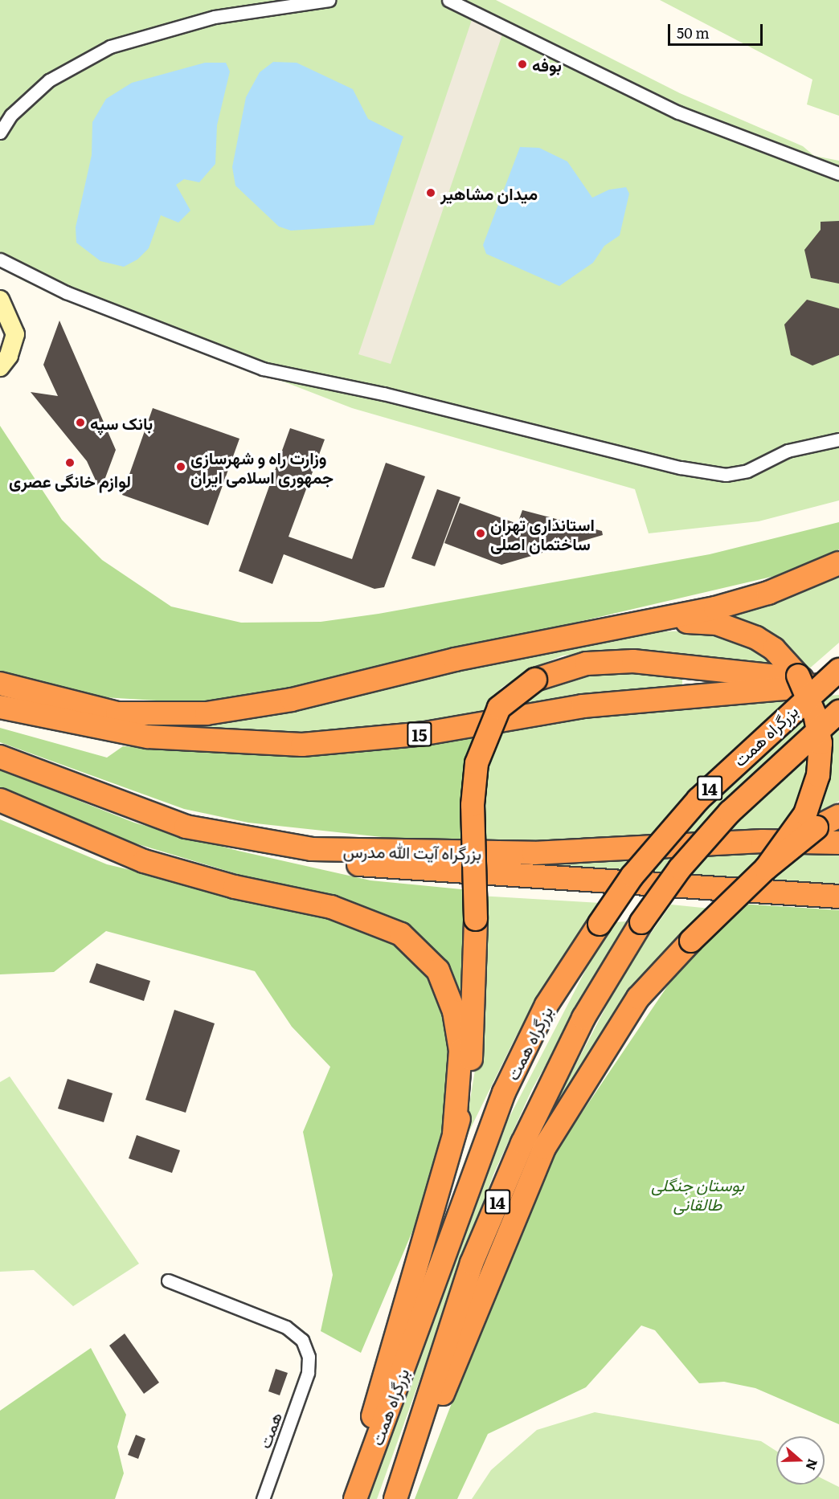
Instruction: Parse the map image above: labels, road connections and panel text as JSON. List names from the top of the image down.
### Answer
{
  "streets": {
    "highway": [
      "15",
      "بزرگراه همت",
      "14",
      "بزرگراه آیت الله مدرس"
    ],
    "street": ["همت"]
  },
  "crossings": [
    ["15", "بزرگراه همت"]
  ],
  "parks": ["بوستان جنگلی طالقانی"],
  "places": [
    "بوفه",
    "میدان مشاهیر",
    "بانک سپه",
    "لوازم خانگی عصری",
    "وزارت راه و شهرسازی جمهوری اسلامی ایران",
    "استانداری تهران ساختمان اصلی"
  ],
  "scale_bar": "50 m",
  "north": "right"
}
